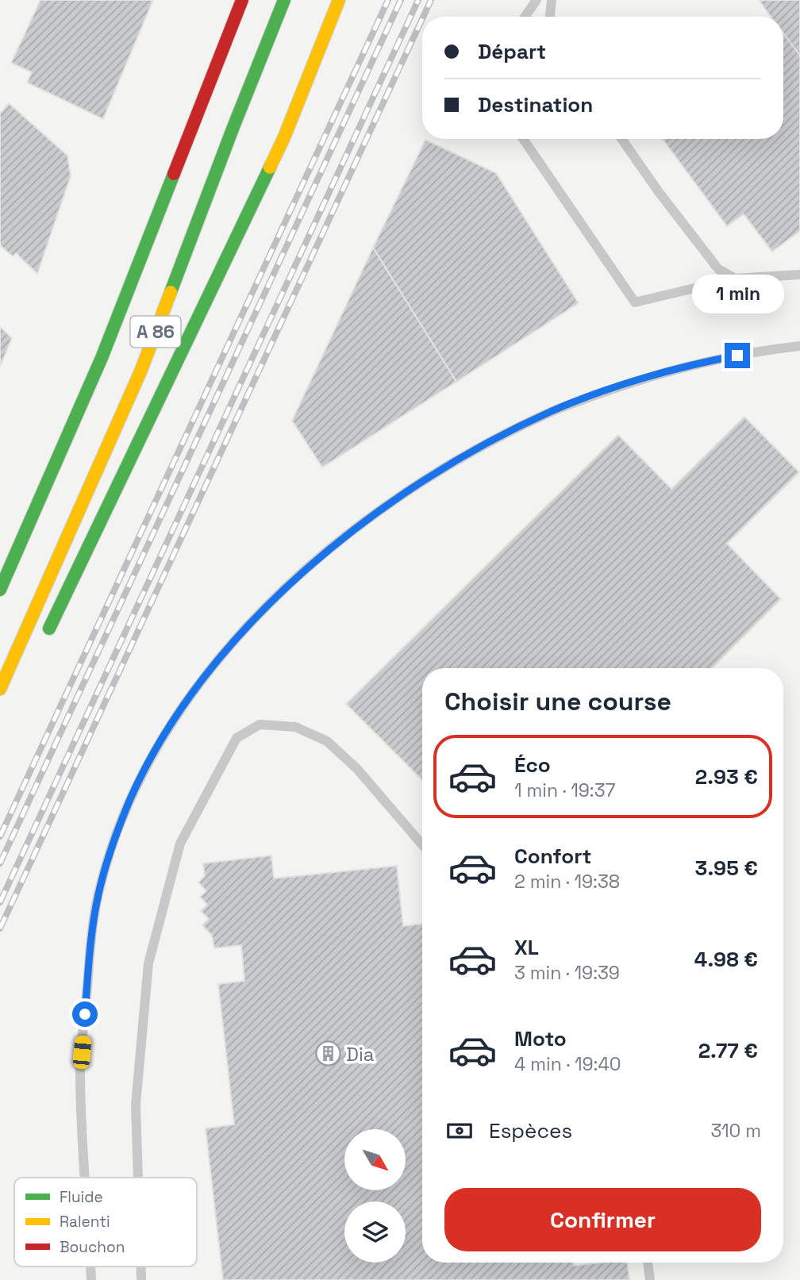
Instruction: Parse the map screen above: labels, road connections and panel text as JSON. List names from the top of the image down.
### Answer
{
  "streets": {
    "highway": ["A 86"]
  },
  "places": {
    "building": ["Dia"]
  },
  "legend": ["Fluide", "Ralenti", "Bouchon"],
  "north": "bottom right",
  "page": {
    "banner": ["Départ", "Destination"],
    "bubble": "1 min",
    "heading": "Choisir une course",
    "list": [
      {
        "name": "Éco",
        "note": "1 min · 19:37",
        "value": "2.93 €"
      },
      {
        "name": "Confort",
        "note": "2 min · 19:38",
        "value": "3.95 €"
      },
      {
        "name": "XL",
        "note": "3 min · 19:39",
        "value": "4.98 €"
      },
      {
        "name": "Moto",
        "note": "4 min · 19:40",
        "value": "2.77 €"
      }
    ],
    "pay": ["Espèces", "310 m"],
    "buttons": "Confirmer"
  }
}
